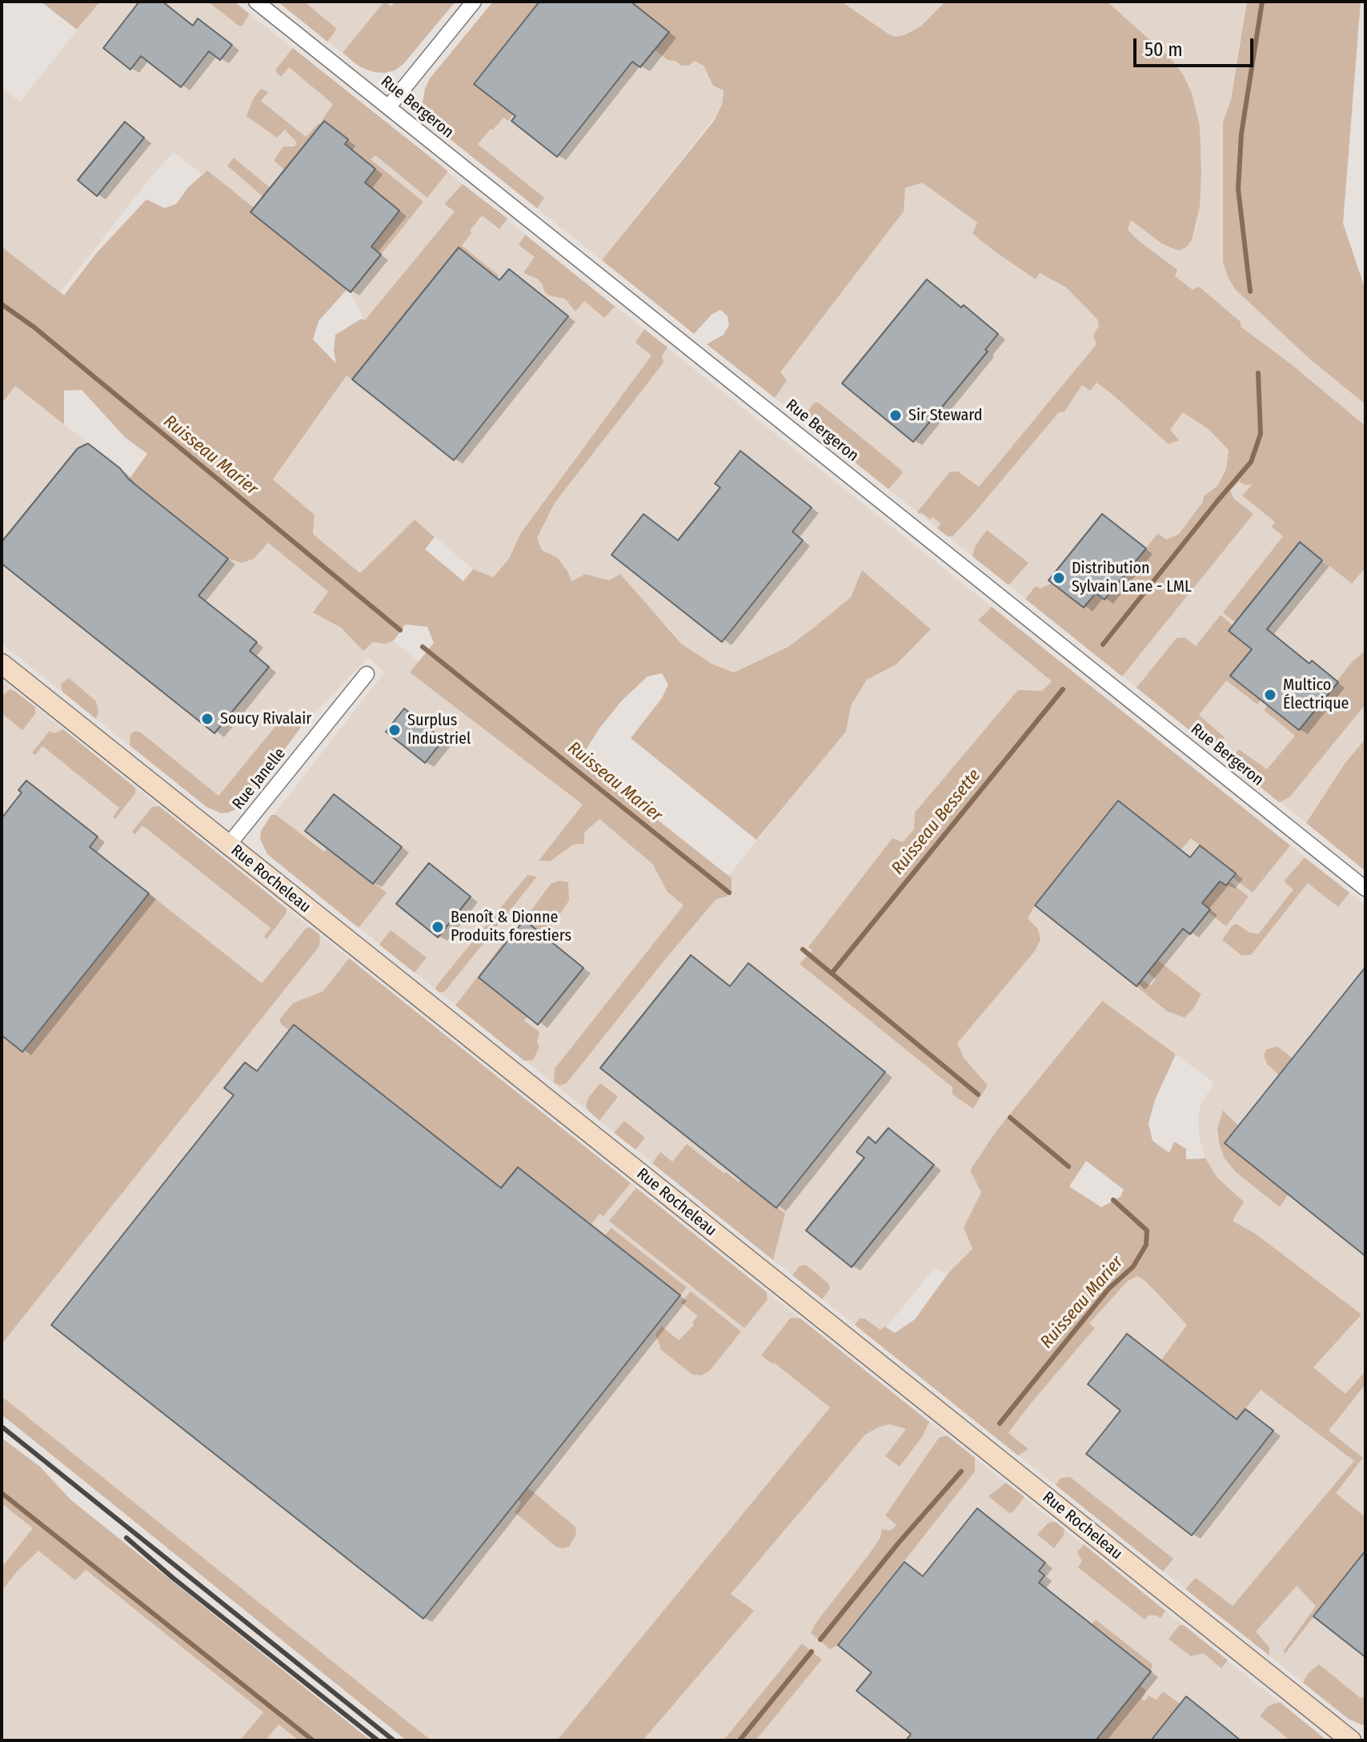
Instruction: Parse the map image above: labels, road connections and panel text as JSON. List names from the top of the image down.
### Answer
{
  "streets": {
    "street": ["Rue Bergeron", "Rue Janelle", "Rue Rocheleau"]
  },
  "crossings": [
    ["Rue Janelle", "Rue Rocheleau"]
  ],
  "water": ["Ruisseau Marier", "Ruisseau Bessette"],
  "places": [
    "Sir Steward",
    "Distribution Sylvain Lane - LML",
    "Multico Électrique",
    "Soucy Rivalair",
    "Surplus Industriel",
    "Benoît & Dionne Produits forestiers"
  ],
  "scale_bar": "50 m"
}
